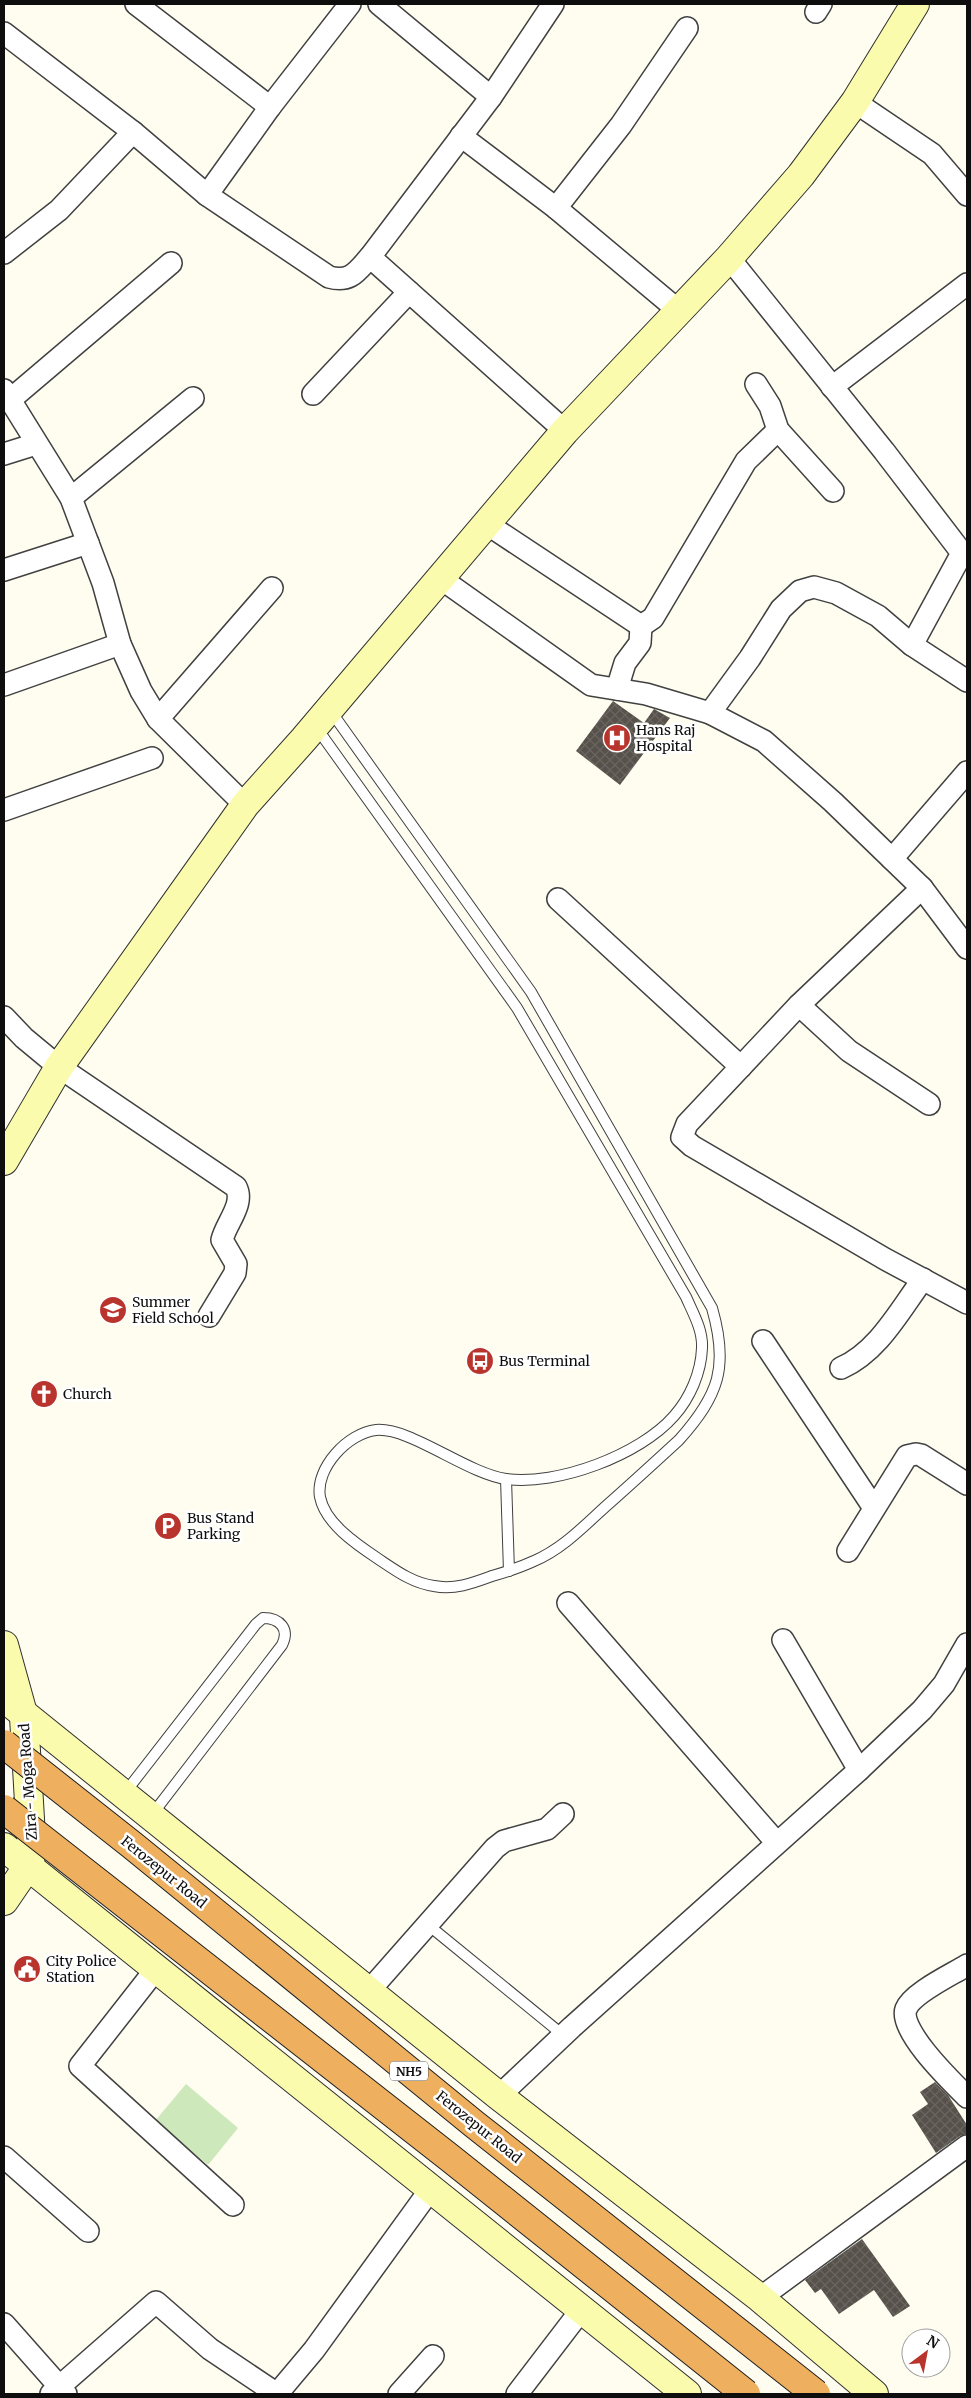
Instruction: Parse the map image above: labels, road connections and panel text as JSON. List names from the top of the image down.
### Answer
{
  "streets": {
    "highway": ["Ferozepur Road", "NH5"],
    "street": ["Zira - Moga Road"]
  },
  "places": {
    "hospital": ["Hans Raj Hospital"],
    "school or university": ["Summer Field School"],
    "bus stop": ["Bus Terminal"],
    "church": ["Church"],
    "parking": ["Bus Stand Parking"],
    "public building": ["City Police Station"]
  },
  "north": "top right"
}
